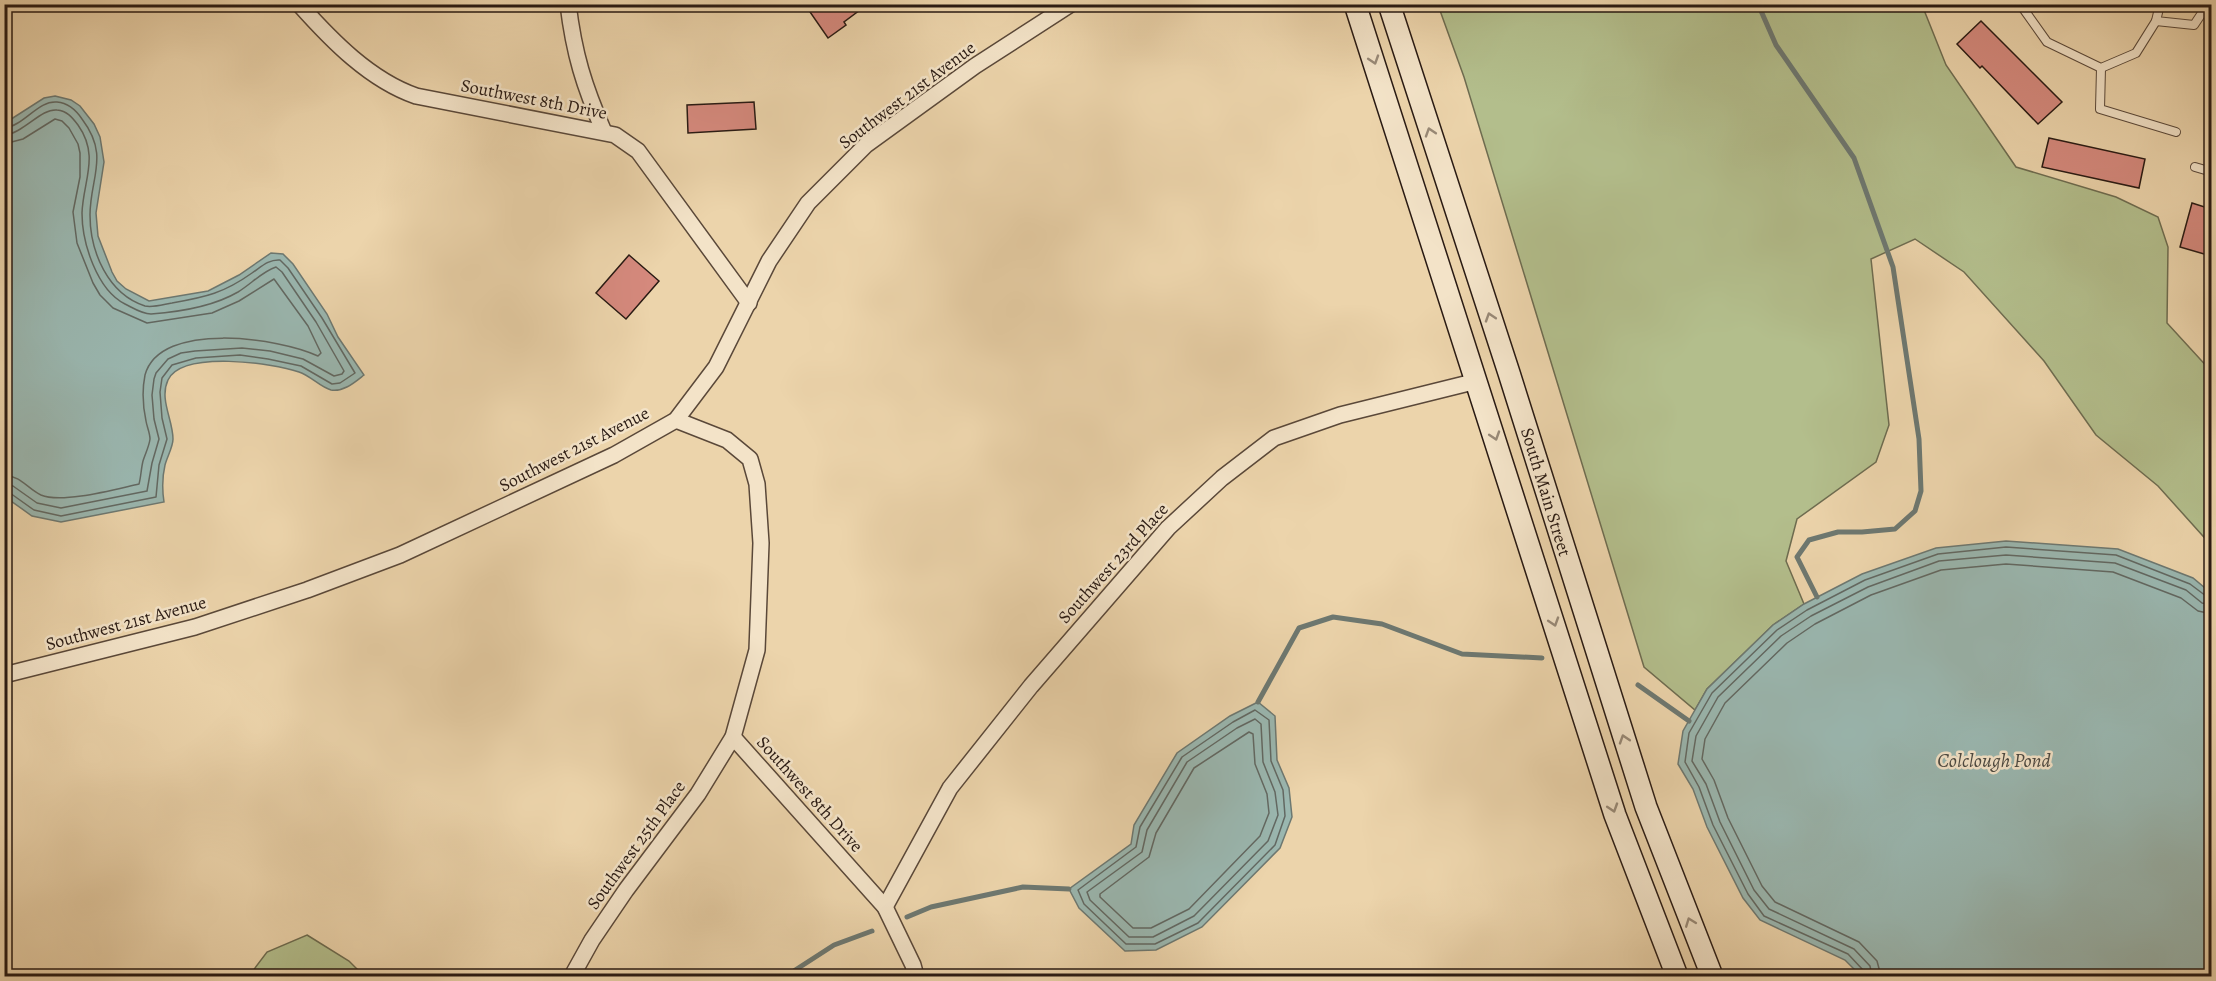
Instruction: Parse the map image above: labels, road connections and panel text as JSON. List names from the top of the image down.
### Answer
{
  "streets": {
    "main road": ["South Main Street"],
    "street": [
      "Southwest 21st Avenue",
      "Southwest 8th Drive",
      "Southwest 23rd Place",
      "Southwest 25th Place"
    ]
  },
  "crossings": [
    ["Southwest 21st Avenue", "Southwest 8th Drive"],
    ["Southwest 8th Drive", "Southwest 23rd Place"],
    ["Southwest 8th Drive", "Southwest 25th Place"],
    ["South Main Street", "Southwest 23rd Place"]
  ],
  "water": ["Colclough Pond"]
}
